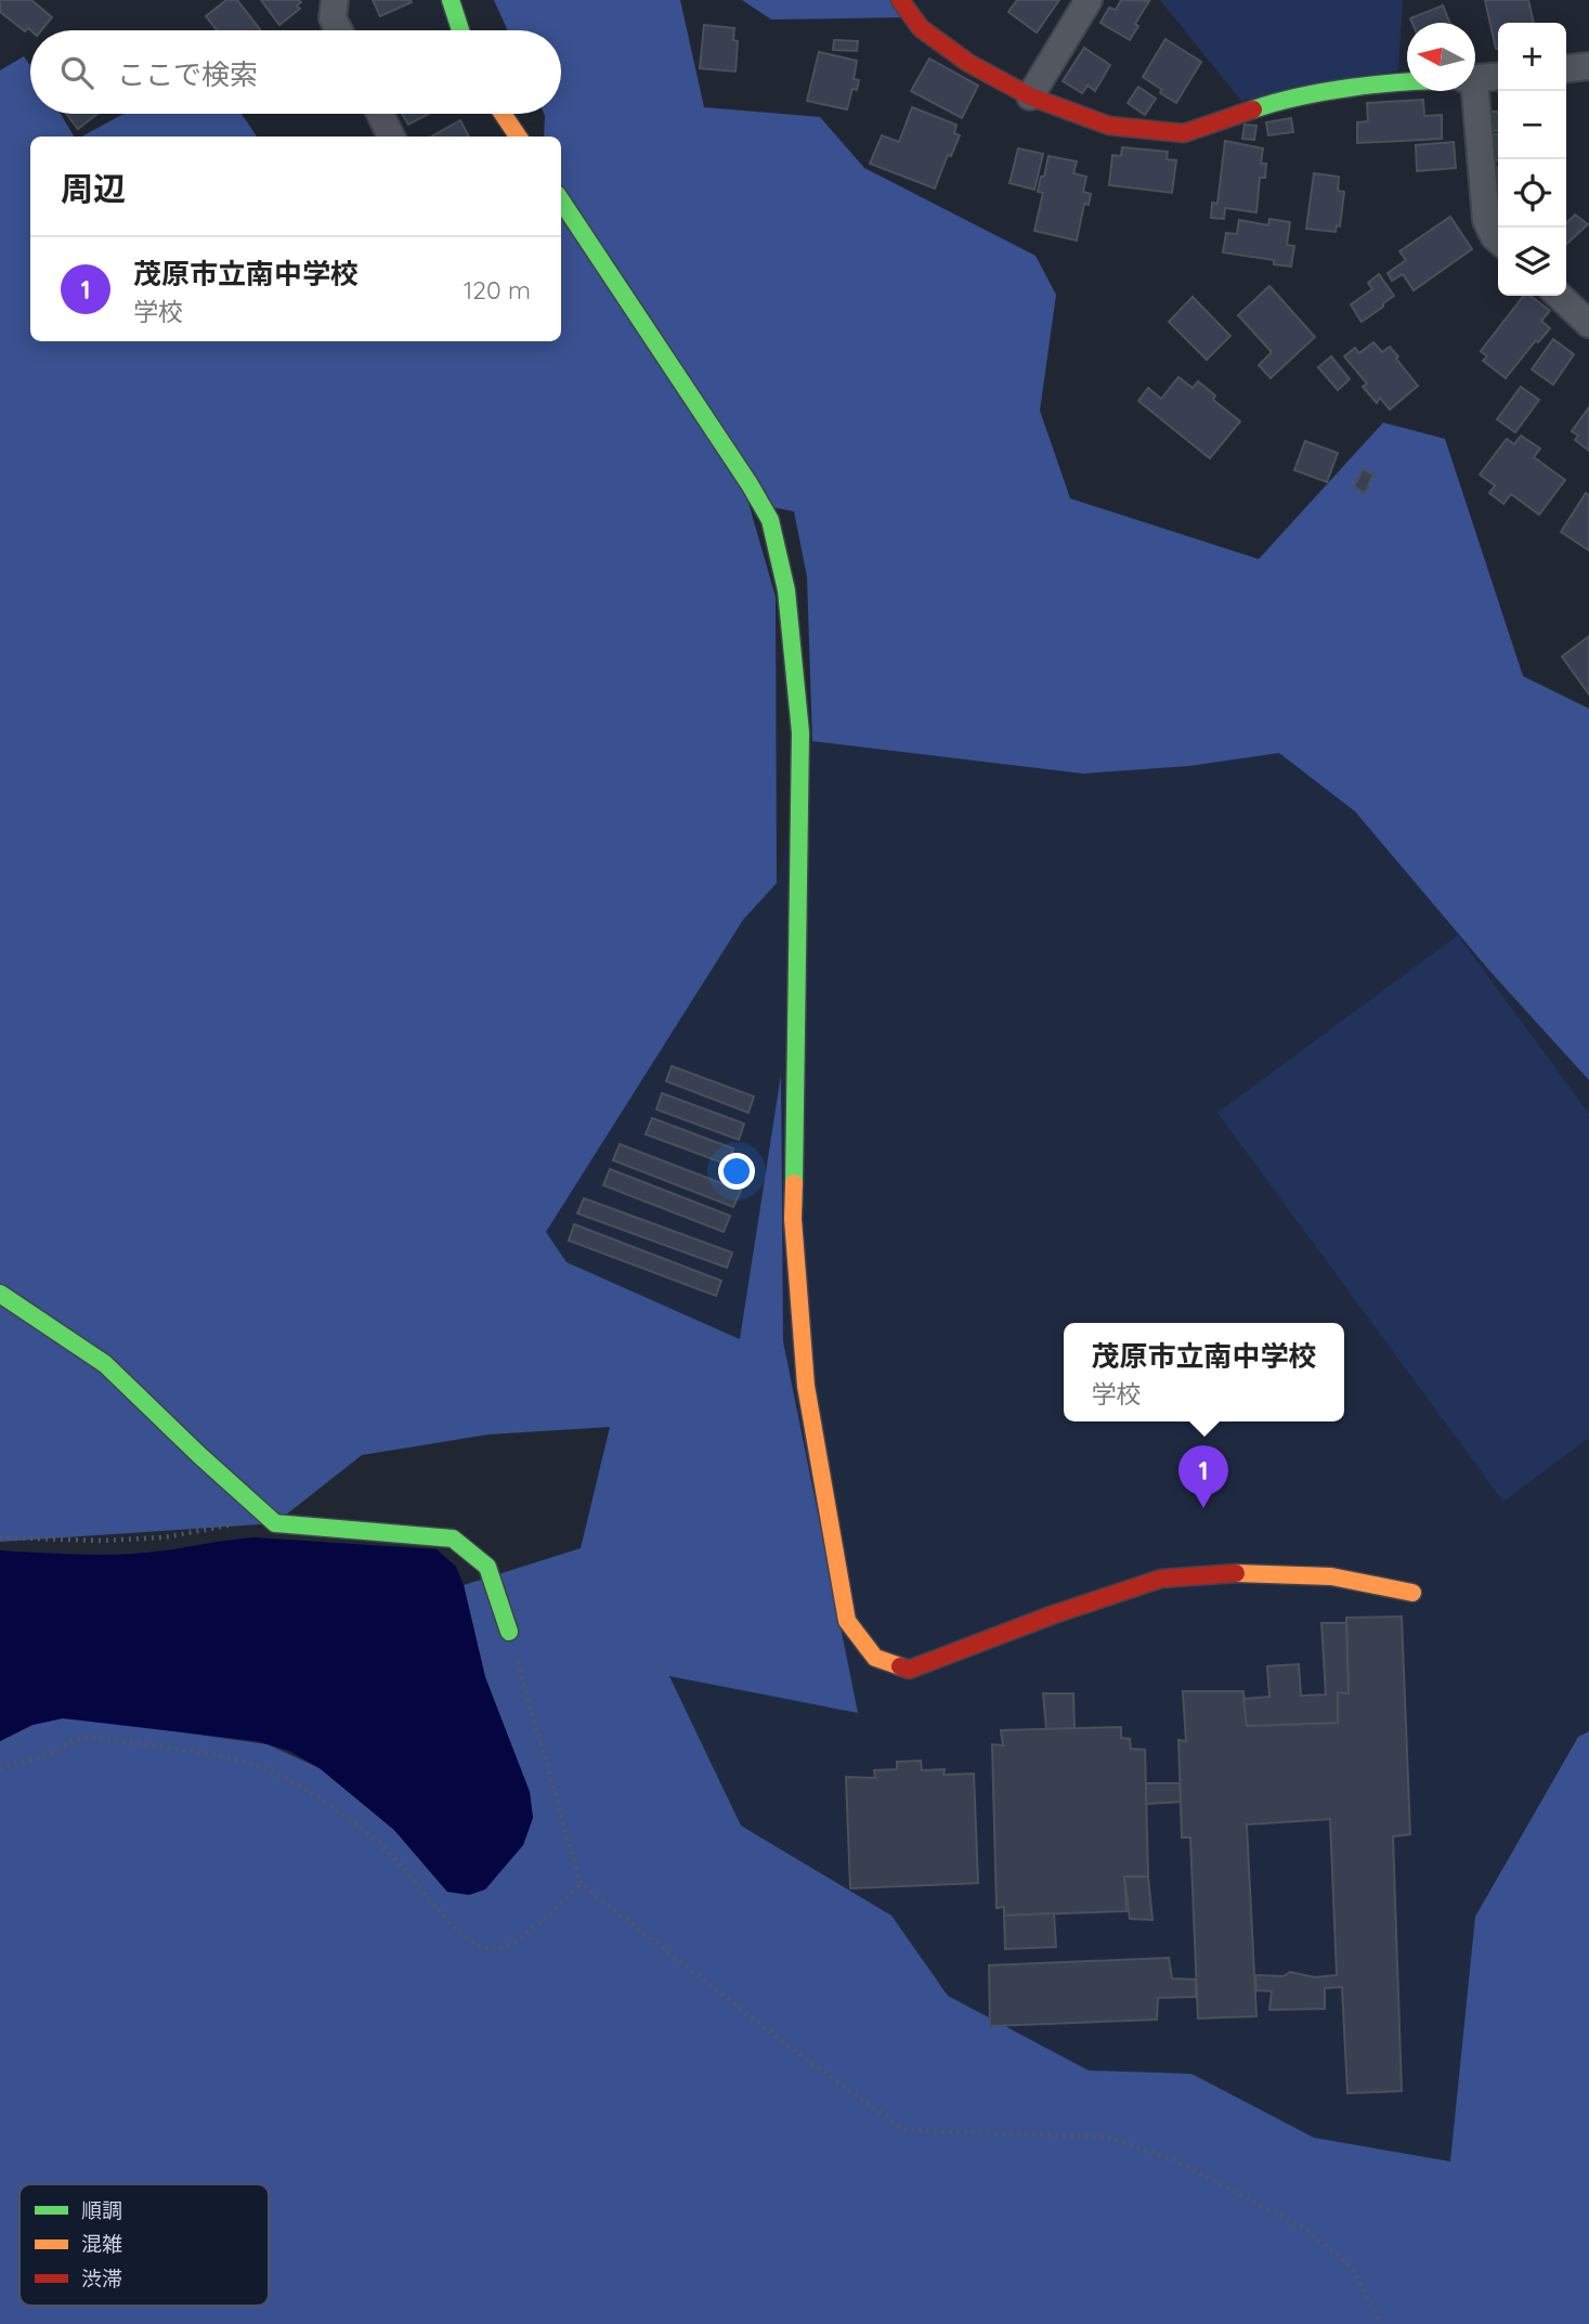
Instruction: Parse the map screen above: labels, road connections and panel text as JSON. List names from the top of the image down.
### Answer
{
  "legend": ["順調", "混雑", "渋滞"],
  "north": "left",
  "page": {
    "map_buttons": ["+", "−"],
    "search": "ここで検索",
    "heading": "周辺",
    "list": [
      {
        "mark": "1",
        "name": "茂原市立南中学校",
        "note": "学校",
        "value": "120 m"
      }
    ],
    "popup": ["茂原市立南中学校", "学校"],
    "pins": "1"
  }
}
